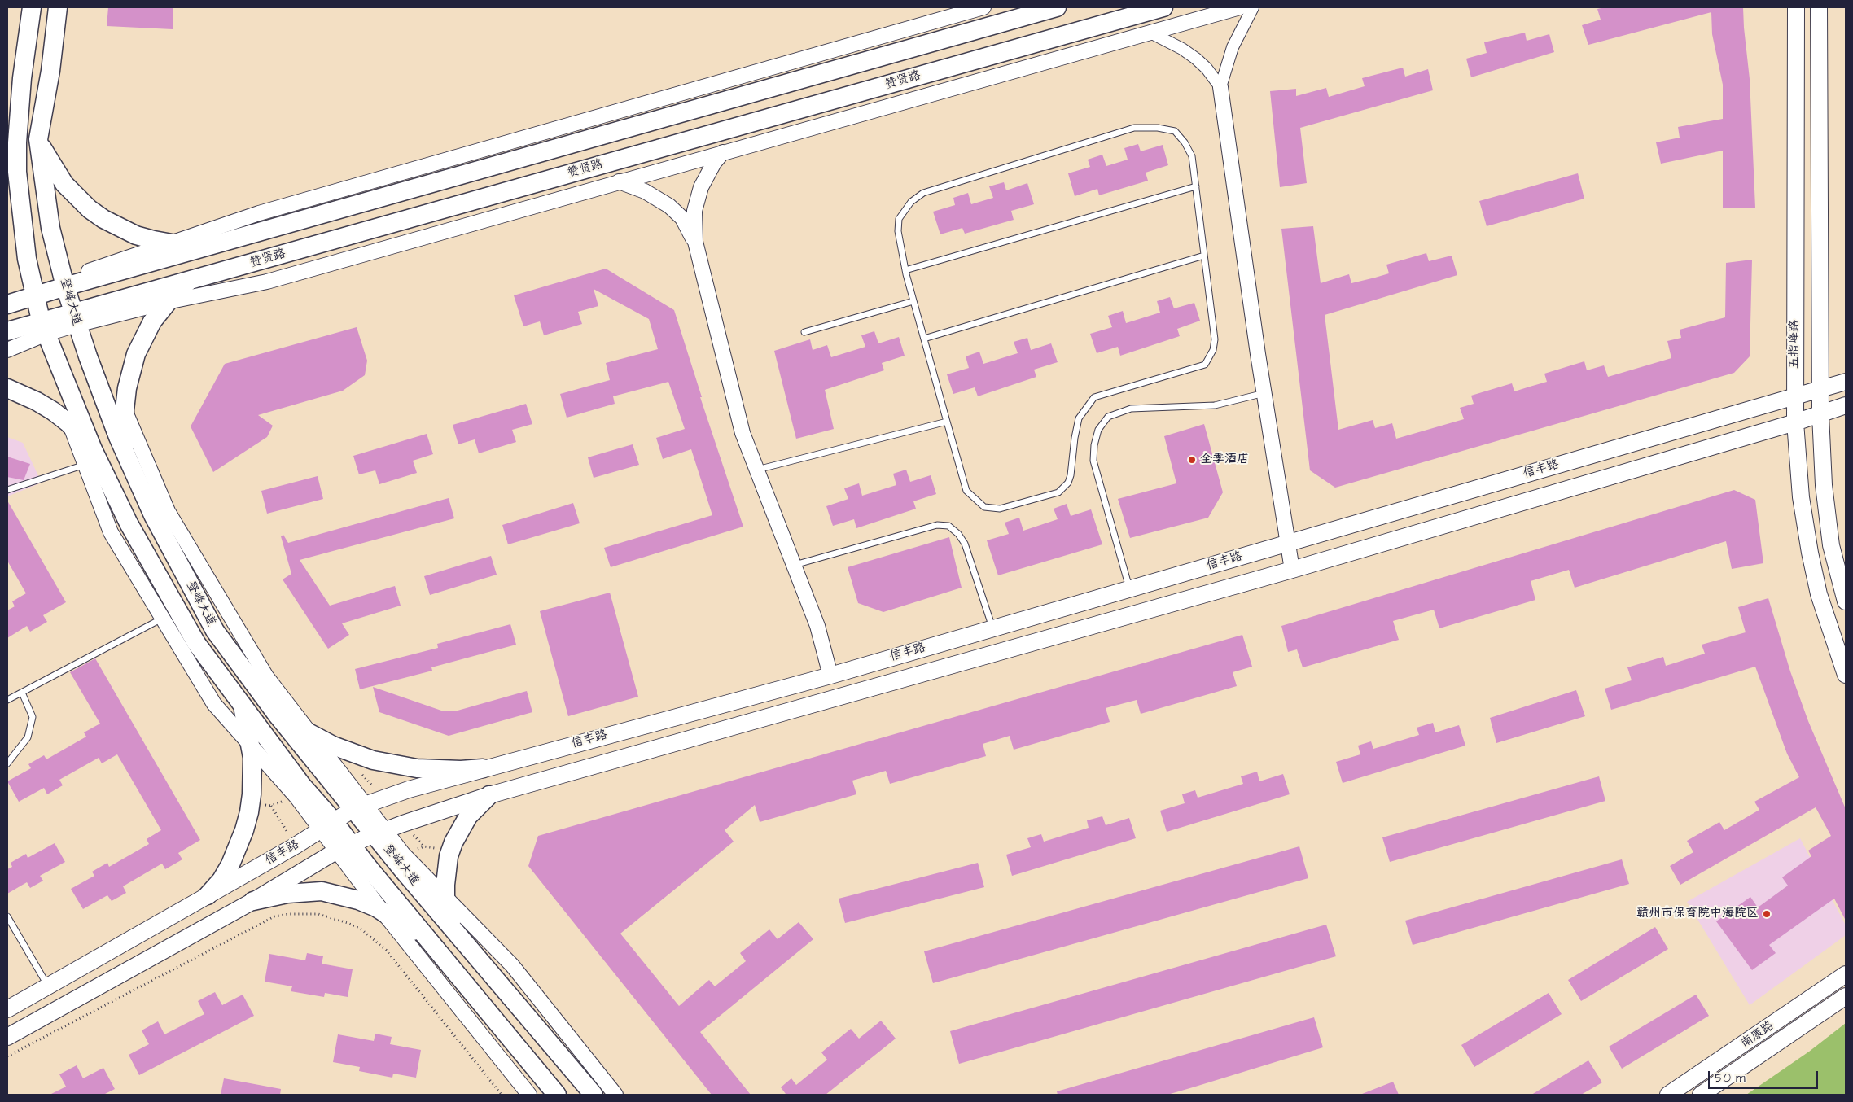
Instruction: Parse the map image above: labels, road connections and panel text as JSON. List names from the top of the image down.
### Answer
{
  "streets": {
    "main road": [
      "赞贤路",
      "登峰大道",
      "五指峰路",
      "信丰路",
      "南康路"
    ]
  },
  "crossings": [
    ["赞贤路", "登峰大道"],
    ["登峰大道", "信丰路"],
    ["五指峰路", "信丰路"]
  ],
  "places": ["全季酒店", "赣州市保育院中海院区"],
  "scale_bar": "50 m"
}
